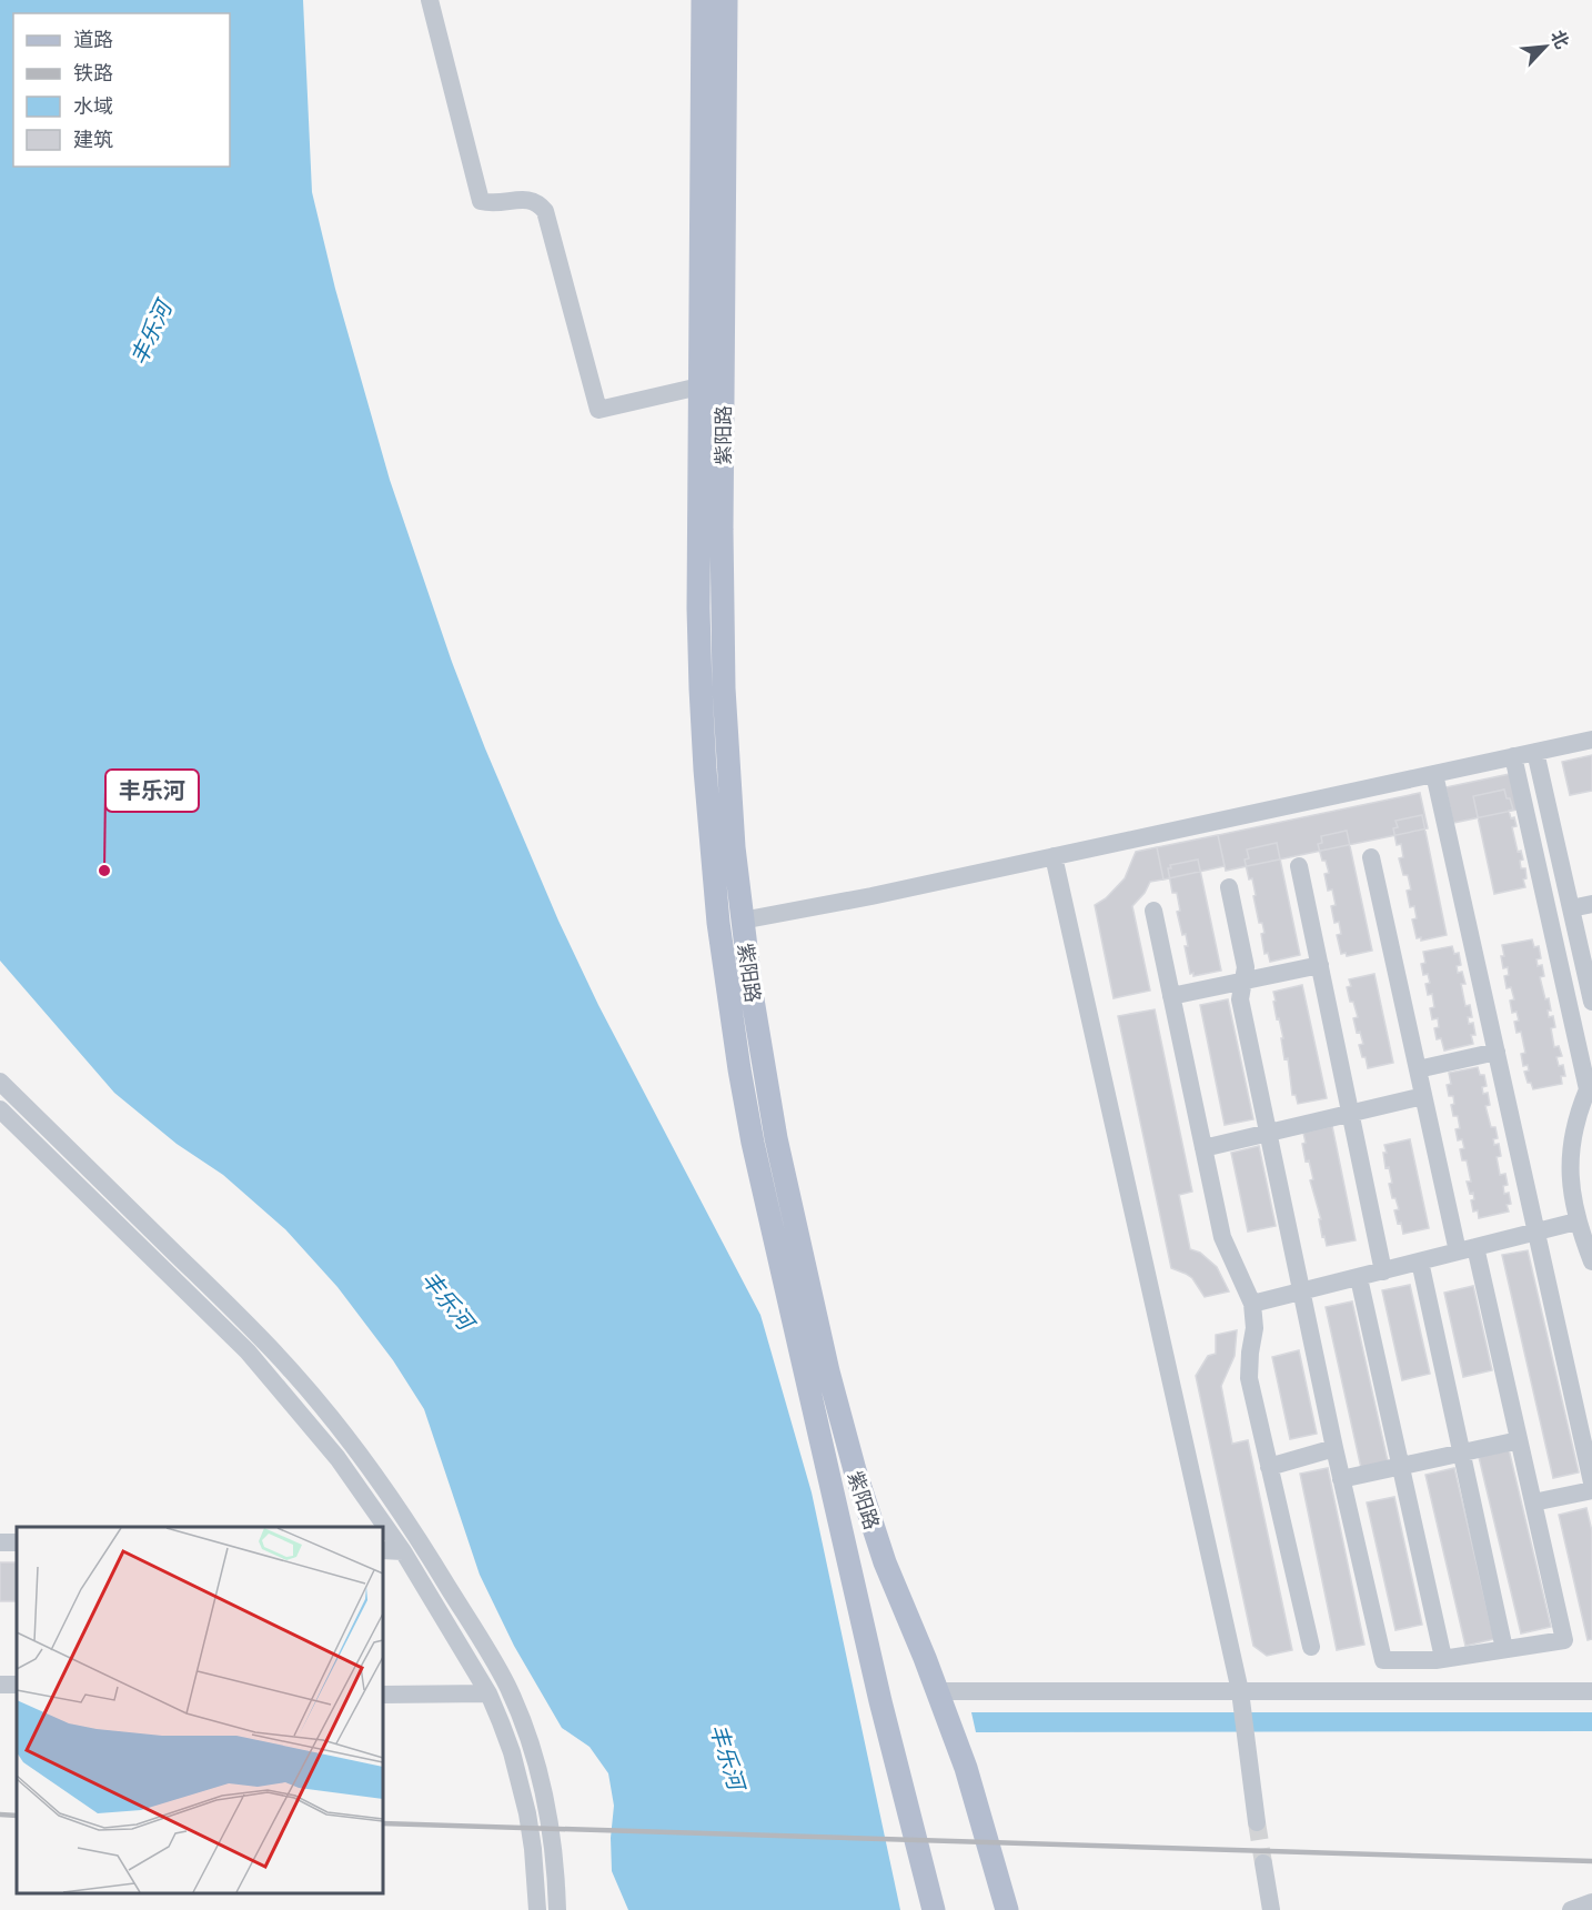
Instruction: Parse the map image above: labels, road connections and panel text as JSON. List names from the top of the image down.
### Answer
{
  "streets": {
    "main road": ["紫阳路"]
  },
  "water": ["丰乐河"],
  "places": ["丰乐河"],
  "legend": [
    "道路",
    "铁路",
    "水域",
    "建筑"
  ],
  "north": "top right"
}
